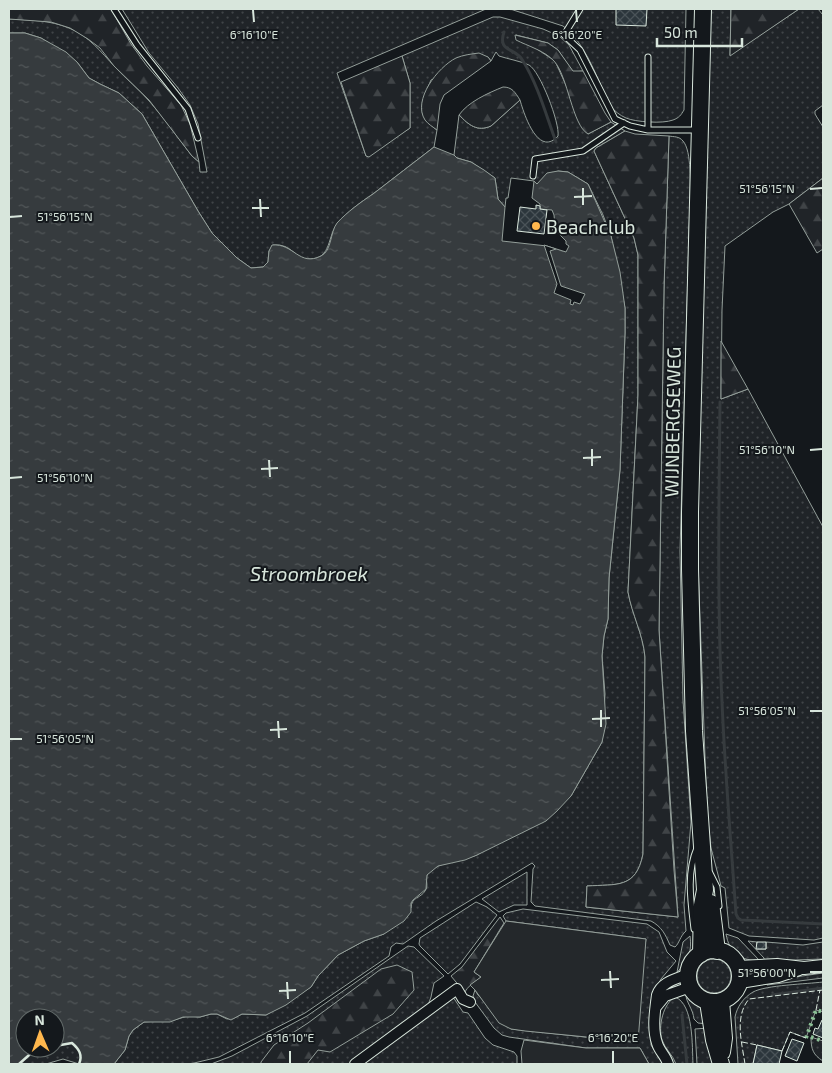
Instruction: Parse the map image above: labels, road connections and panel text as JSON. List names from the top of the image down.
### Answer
{
  "streets": {
    "main road": ["WIJNBERGSEWEG"]
  },
  "water": ["Stroombroek"],
  "places": ["Beachclub"],
  "scale_bar": "50 m",
  "north": "top",
  "coordinates": [
    "6°16'10\"E",
    "6°16'20\"E",
    "51°56'15\"N",
    "51°56'10\"N",
    "51°56'05\"N",
    "51°56'00\"N"
  ]
}
